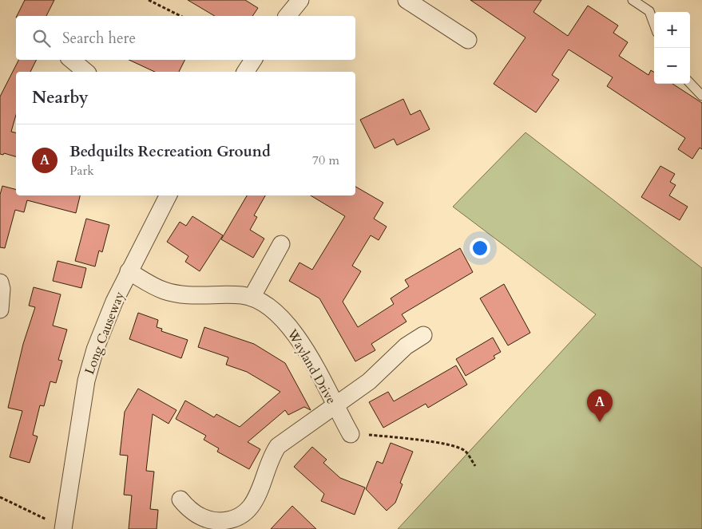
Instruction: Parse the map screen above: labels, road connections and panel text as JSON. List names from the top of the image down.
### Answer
{
  "streets": {
    "street": ["Long Causeway", "Wayland Drive"]
  },
  "crossings": [
    ["Long Causeway", "Wayland Drive"]
  ],
  "page": {
    "map_buttons": ["+", "−"],
    "search": "Search here",
    "heading": "Nearby",
    "list": [
      {
        "mark": "A",
        "name": "Bedquilts Recreation Ground",
        "note": "Park",
        "value": "70 m"
      }
    ],
    "pins": "A"
  }
}
